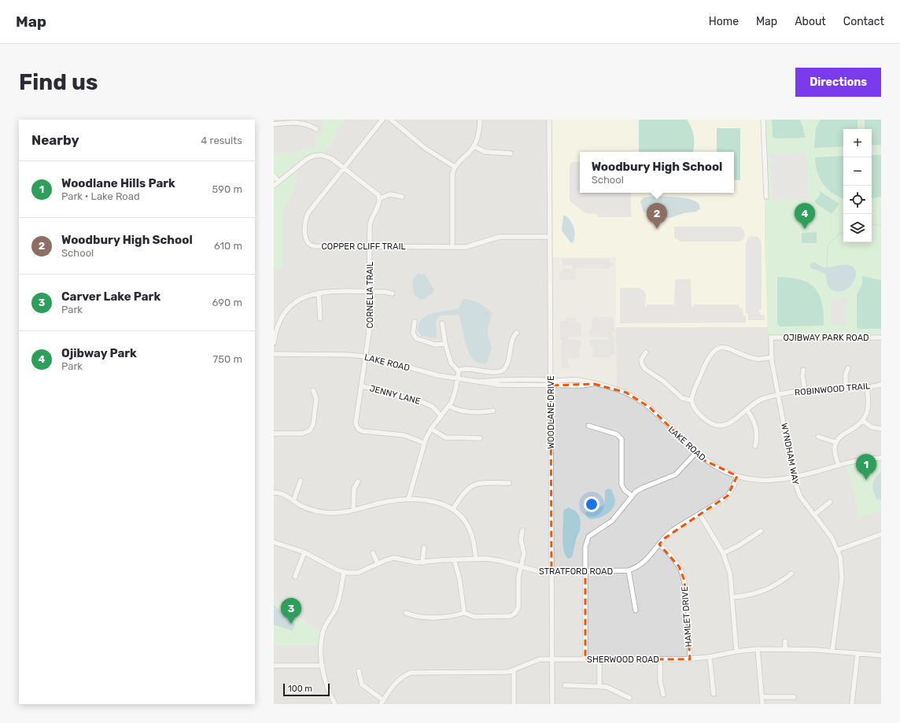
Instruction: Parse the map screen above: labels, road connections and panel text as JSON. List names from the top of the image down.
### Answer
{
  "streets": {
    "street": [
      "COPPER CLIFF TRAIL",
      "CORNELIA TRAIL",
      "OJIBWAY PARK ROAD",
      "LAKE ROAD",
      "ROBINWOOD TRAIL",
      "JENNY LANE",
      "WOODLANE DRIVE",
      "WYNDHAM WAY",
      "STRATFORD ROAD",
      "HAMLET DRIVE",
      "SHERWOOD ROAD"
    ]
  },
  "crossings": [
    ["COPPER CLIFF TRAIL", "CORNELIA TRAIL"],
    ["COPPER CLIFF TRAIL", "WOODLANE DRIVE"],
    ["CORNELIA TRAIL", "LAKE ROAD"],
    ["CORNELIA TRAIL", "JENNY LANE"],
    ["OJIBWAY PARK ROAD", "WYNDHAM WAY"],
    ["LAKE ROAD", "WOODLANE DRIVE"],
    ["LAKE ROAD", "WYNDHAM WAY"],
    ["LAKE ROAD", "STRATFORD ROAD"],
    ["ROBINWOOD TRAIL", "WYNDHAM WAY"],
    ["WOODLANE DRIVE", "STRATFORD ROAD"],
    ["WOODLANE DRIVE", "SHERWOOD ROAD"],
    ["WYNDHAM WAY", "SHERWOOD ROAD"],
    ["STRATFORD ROAD", "HAMLET DRIVE"],
    ["HAMLET DRIVE", "SHERWOOD ROAD"]
  ],
  "scale_bar": "100 m",
  "page": {
    "header": "Map",
    "nav": [
      "Home",
      "Map",
      "About",
      "Contact"
    ],
    "buttons": "Directions",
    "title": "Find us",
    "heading": ["Nearby", "4 results"],
    "map_buttons": ["+", "−"],
    "popup": ["Woodbury High School", "School"],
    "list": [
      {
        "mark": "1",
        "name": "Woodlane Hills Park",
        "note": "Park · Lake Road",
        "value": "590 m"
      },
      {
        "mark": "2",
        "name": "Woodbury High School",
        "note": "School",
        "value": "610 m"
      },
      {
        "mark": "3",
        "name": "Carver Lake Park",
        "note": "Park",
        "value": "690 m"
      },
      {
        "mark": "4",
        "name": "Ojibway Park",
        "note": "Park",
        "value": "750 m"
      }
    ],
    "pins": [
      "2",
      "4",
      "1",
      "3"
    ],
    "scale": "100 m"
  }
}
